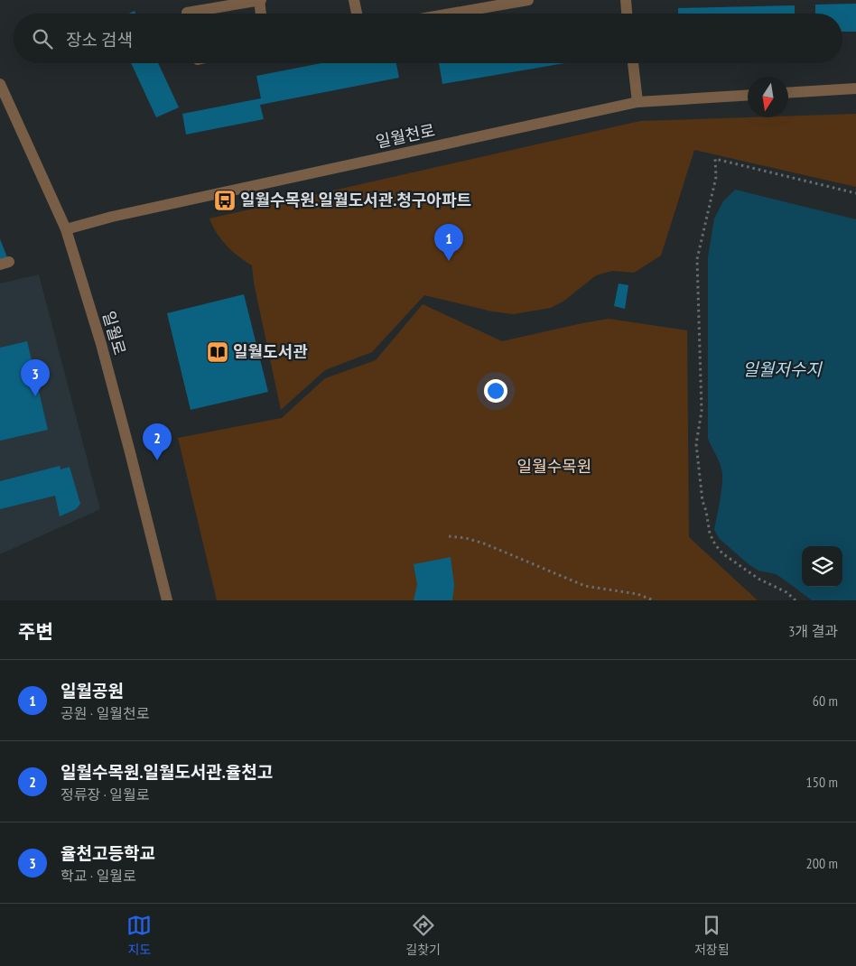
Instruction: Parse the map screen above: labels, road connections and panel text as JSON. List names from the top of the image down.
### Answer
{
  "streets": {
    "street": ["일월천로", "일월로"]
  },
  "crossings": [
    ["일월천로", "일월로"]
  ],
  "water": ["일월저수지"],
  "parks": ["일월수목원"],
  "places": {
    "bus stop": ["일월수목원.일월도서관.청구아파트"],
    "library": ["일월도서관"]
  },
  "north": "bottom",
  "page": {
    "search": "장소 검색",
    "pins": ["1", "3", "2"],
    "heading": ["주변", "3개 결과"],
    "list": [
      {
        "mark": "1",
        "name": "일월공원",
        "note": "공원 · 일월천로",
        "value": "60 m"
      },
      {
        "mark": "2",
        "name": "일월수목원.일월도서관.율천고",
        "note": "정류장 · 일월로",
        "value": "150 m"
      },
      {
        "mark": "3",
        "name": "율천고등학교",
        "note": "학교 · 일월로",
        "value": "200 m"
      }
    ],
    "nav": ["지도", "길찾기", "저장됨"]
  }
}
